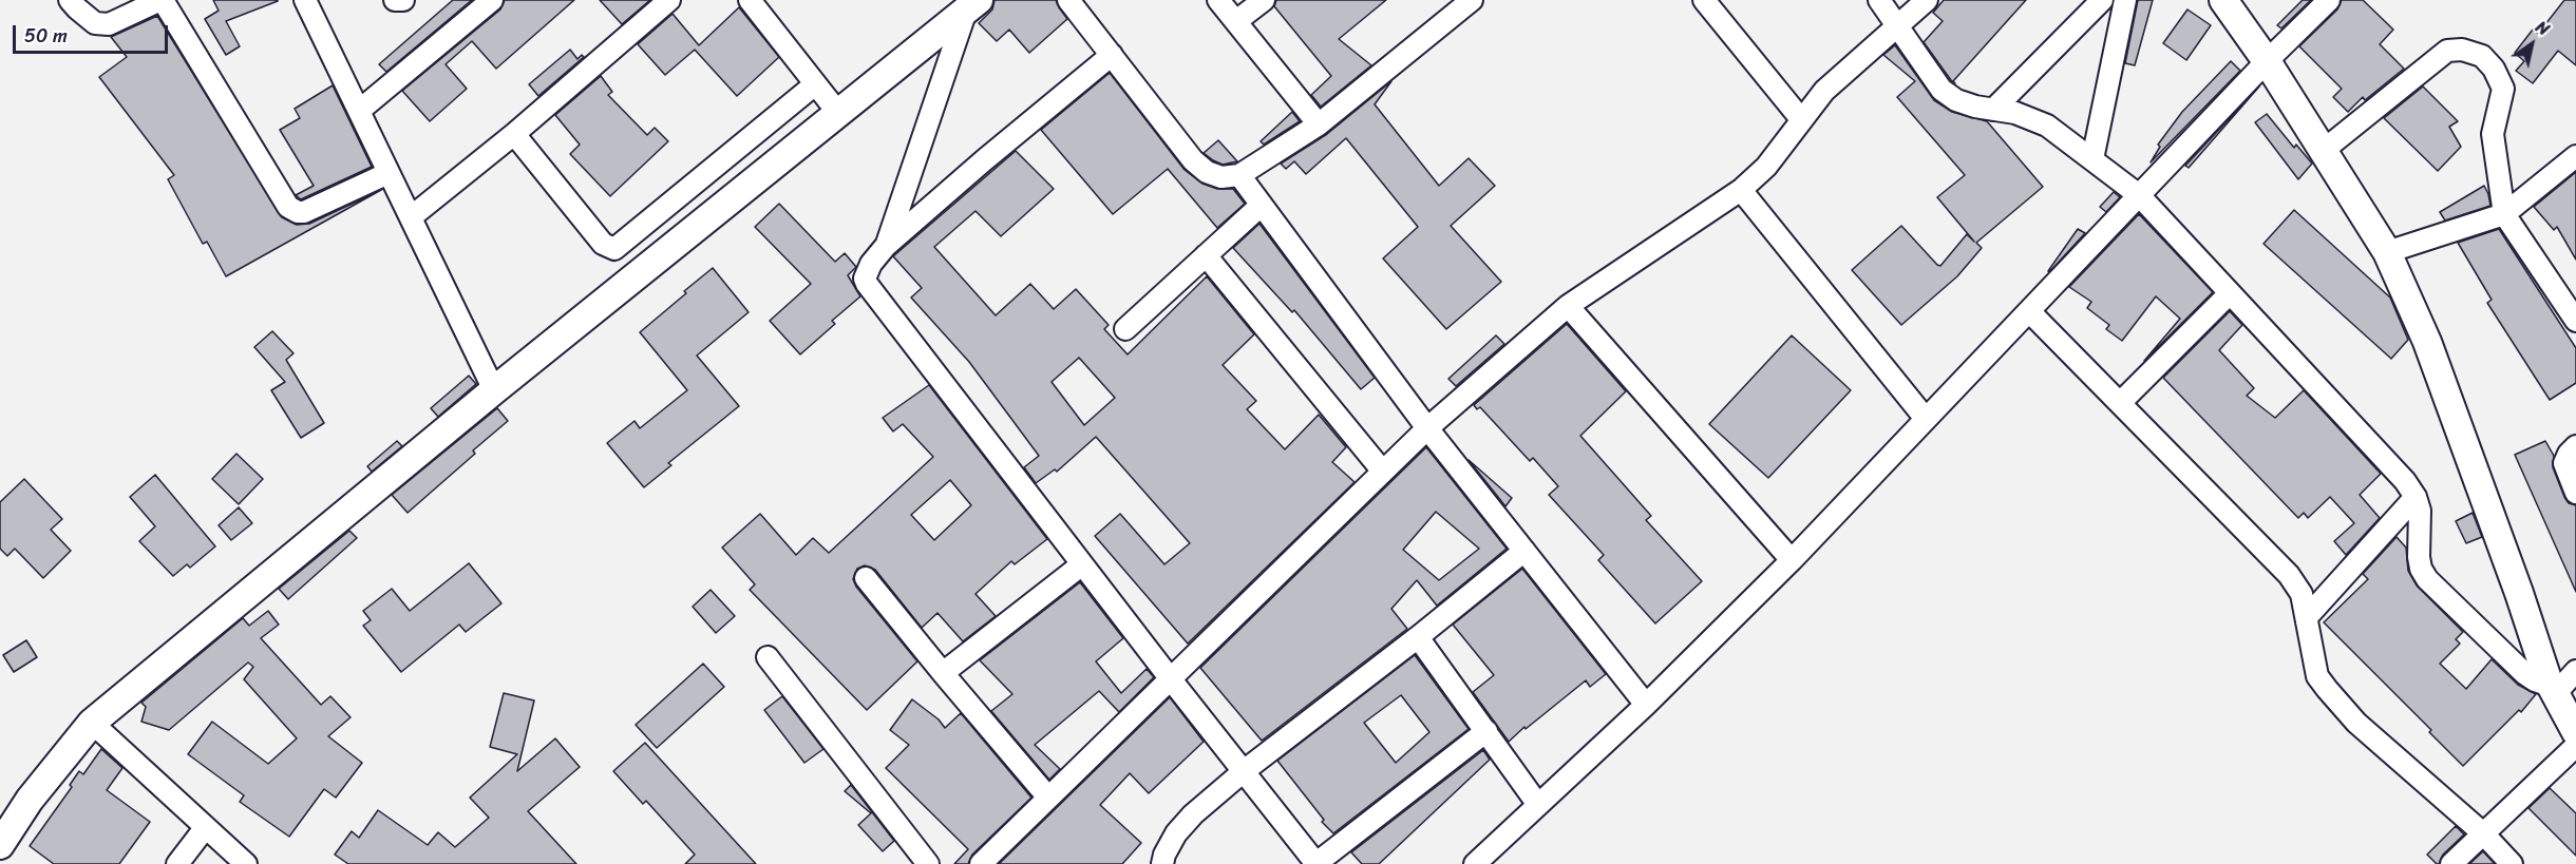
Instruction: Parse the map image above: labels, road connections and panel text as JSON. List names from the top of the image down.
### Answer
{
  "scale_bar": "50 m",
  "north": "top right"
}
